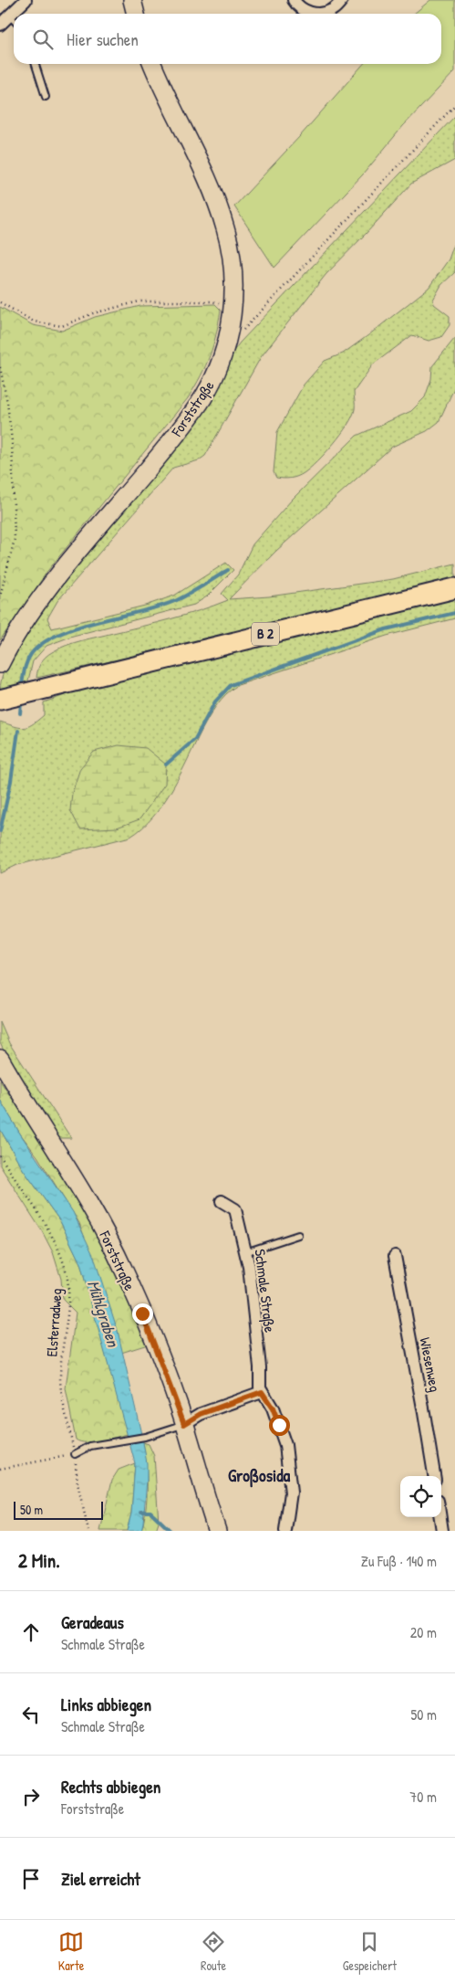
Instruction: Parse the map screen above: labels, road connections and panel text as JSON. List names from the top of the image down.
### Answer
{
  "streets": {
    "main road": ["B 2"],
    "street": ["Forststraße", "Schmale Straße", "Wiesenweg"],
    "path": ["Elsterradweg"]
  },
  "districts": ["Großosida"],
  "water": ["Mühlgraben"],
  "scale_bar": "50 m",
  "page": {
    "search": "Hier suchen",
    "scale": "50 m",
    "heading": ["2 Min.", "Zu Fuß · 140 m"],
    "list": [
      ["Geradeaus", "Schmale Straße", "20 m"],
      ["Links abbiegen", "Schmale Straße", "50 m"],
      ["Rechts abbiegen", "Forststraße", "70 m"],
      "Ziel erreicht"
    ],
    "nav": ["Karte", "Route", "Gespeichert"]
  }
}
